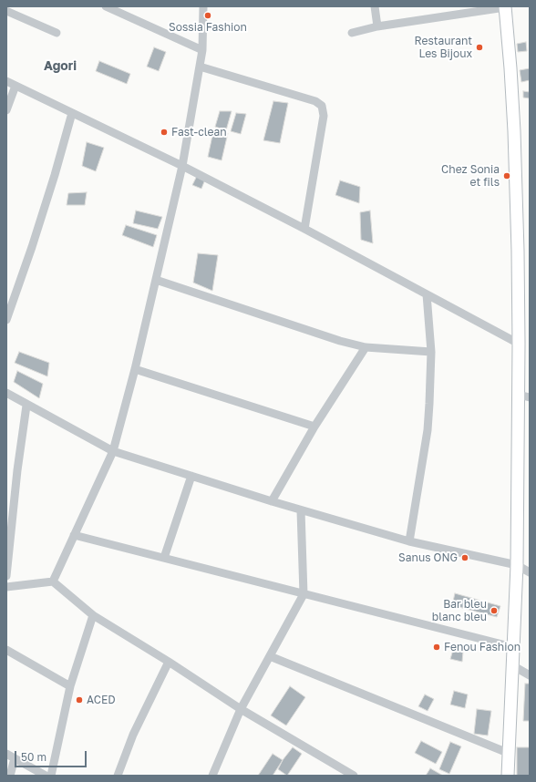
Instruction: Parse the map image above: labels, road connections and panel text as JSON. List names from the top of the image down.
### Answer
{
  "districts": ["Agori"],
  "places": [
    "Sossia Fashion",
    "Restaurant Les Bijoux",
    "Fast-clean",
    "Chez Sonia et fils",
    "Sanus ONG",
    "Bar bleu blanc bleu",
    "Fenou Fashion",
    "ACED"
  ],
  "scale_bar": "50 m"
}
